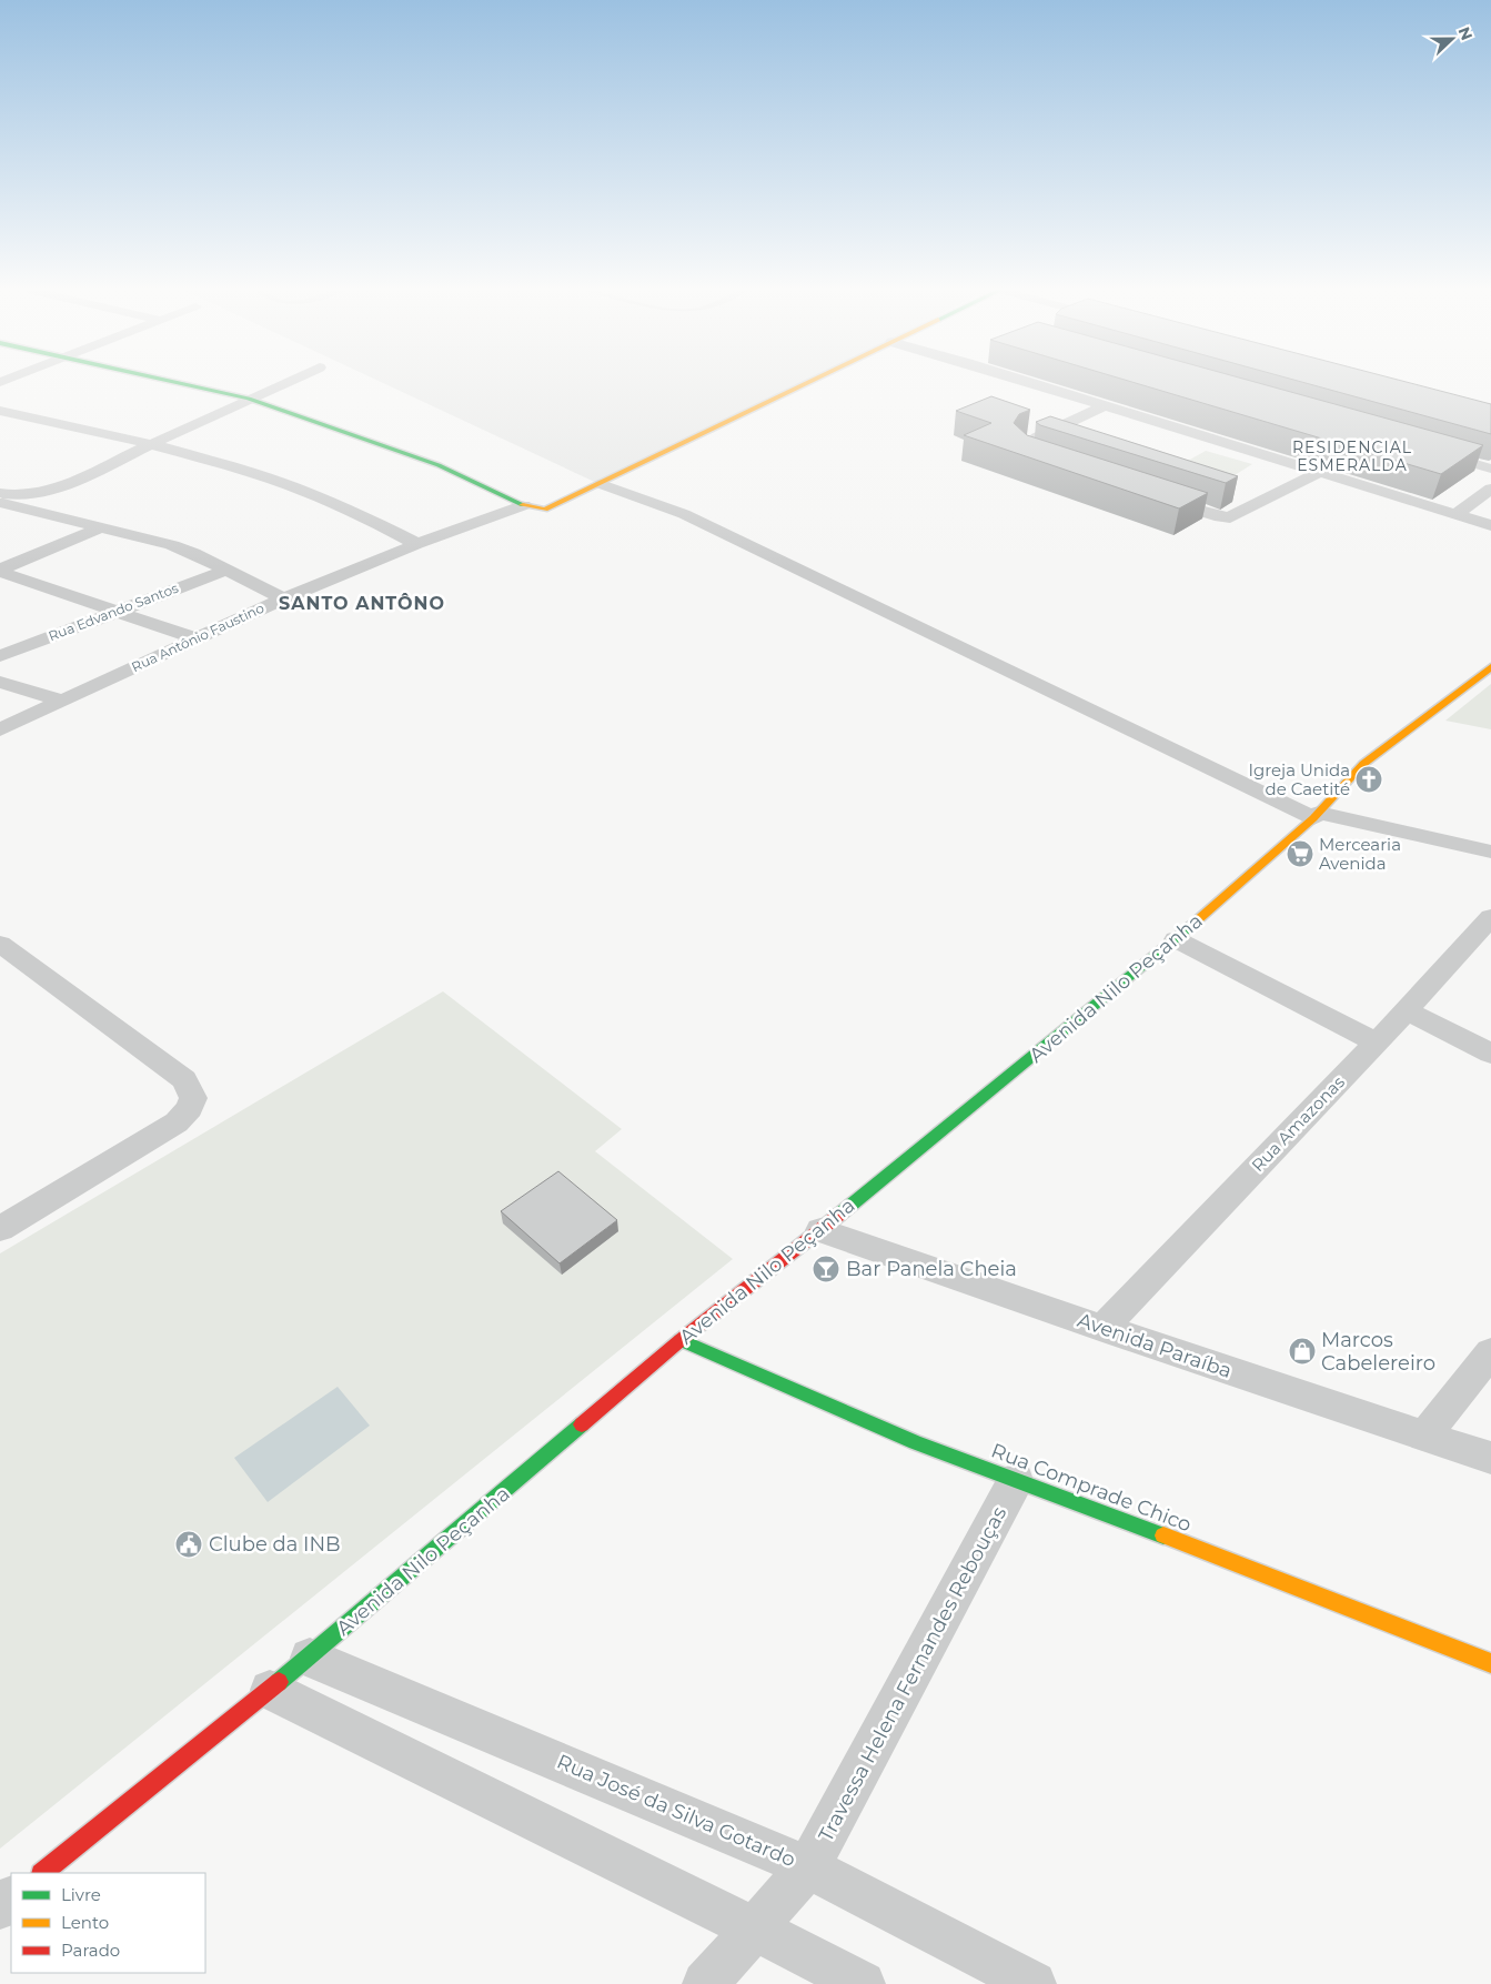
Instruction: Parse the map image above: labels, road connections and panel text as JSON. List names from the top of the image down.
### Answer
{
  "streets": {
    "street": [
      "Rua Edvando Santos",
      "Rua Antônio Faustino",
      "Avenida Nilo Peçanha",
      "Rua Amazonas",
      "Avenida Paraíba",
      "Rua Comprade Chico",
      "Travessa Helena Fernandes Rebouças",
      "Rua José da Silva Gotardo"
    ]
  },
  "crossings": [
    ["Avenida Nilo Peçanha", "Avenida Paraíba"],
    ["Avenida Nilo Peçanha", "Rua Comprade Chico"],
    ["Avenida Nilo Peçanha", "Rua José da Silva Gotardo"],
    ["Rua Amazonas", "Avenida Paraíba"],
    ["Rua Comprade Chico", "Travessa Helena Fernandes Rebouças"],
    ["Travessa Helena Fernandes Rebouças", "Rua José da Silva Gotardo"]
  ],
  "districts": ["RESIDENCIAL ESMERALDA", "SANTO ANTÔNO"],
  "places": {
    "church": ["Igreja Unida de Caetité"],
    "supermarket": ["Mercearia Avenida"],
    "bar": ["Bar Panela Cheia"],
    "shop": ["Marcos Cabelereiro"],
    "public building": ["Clube da INB"]
  },
  "legend": ["Livre", "Lento", "Parado"],
  "north": "right"
}
